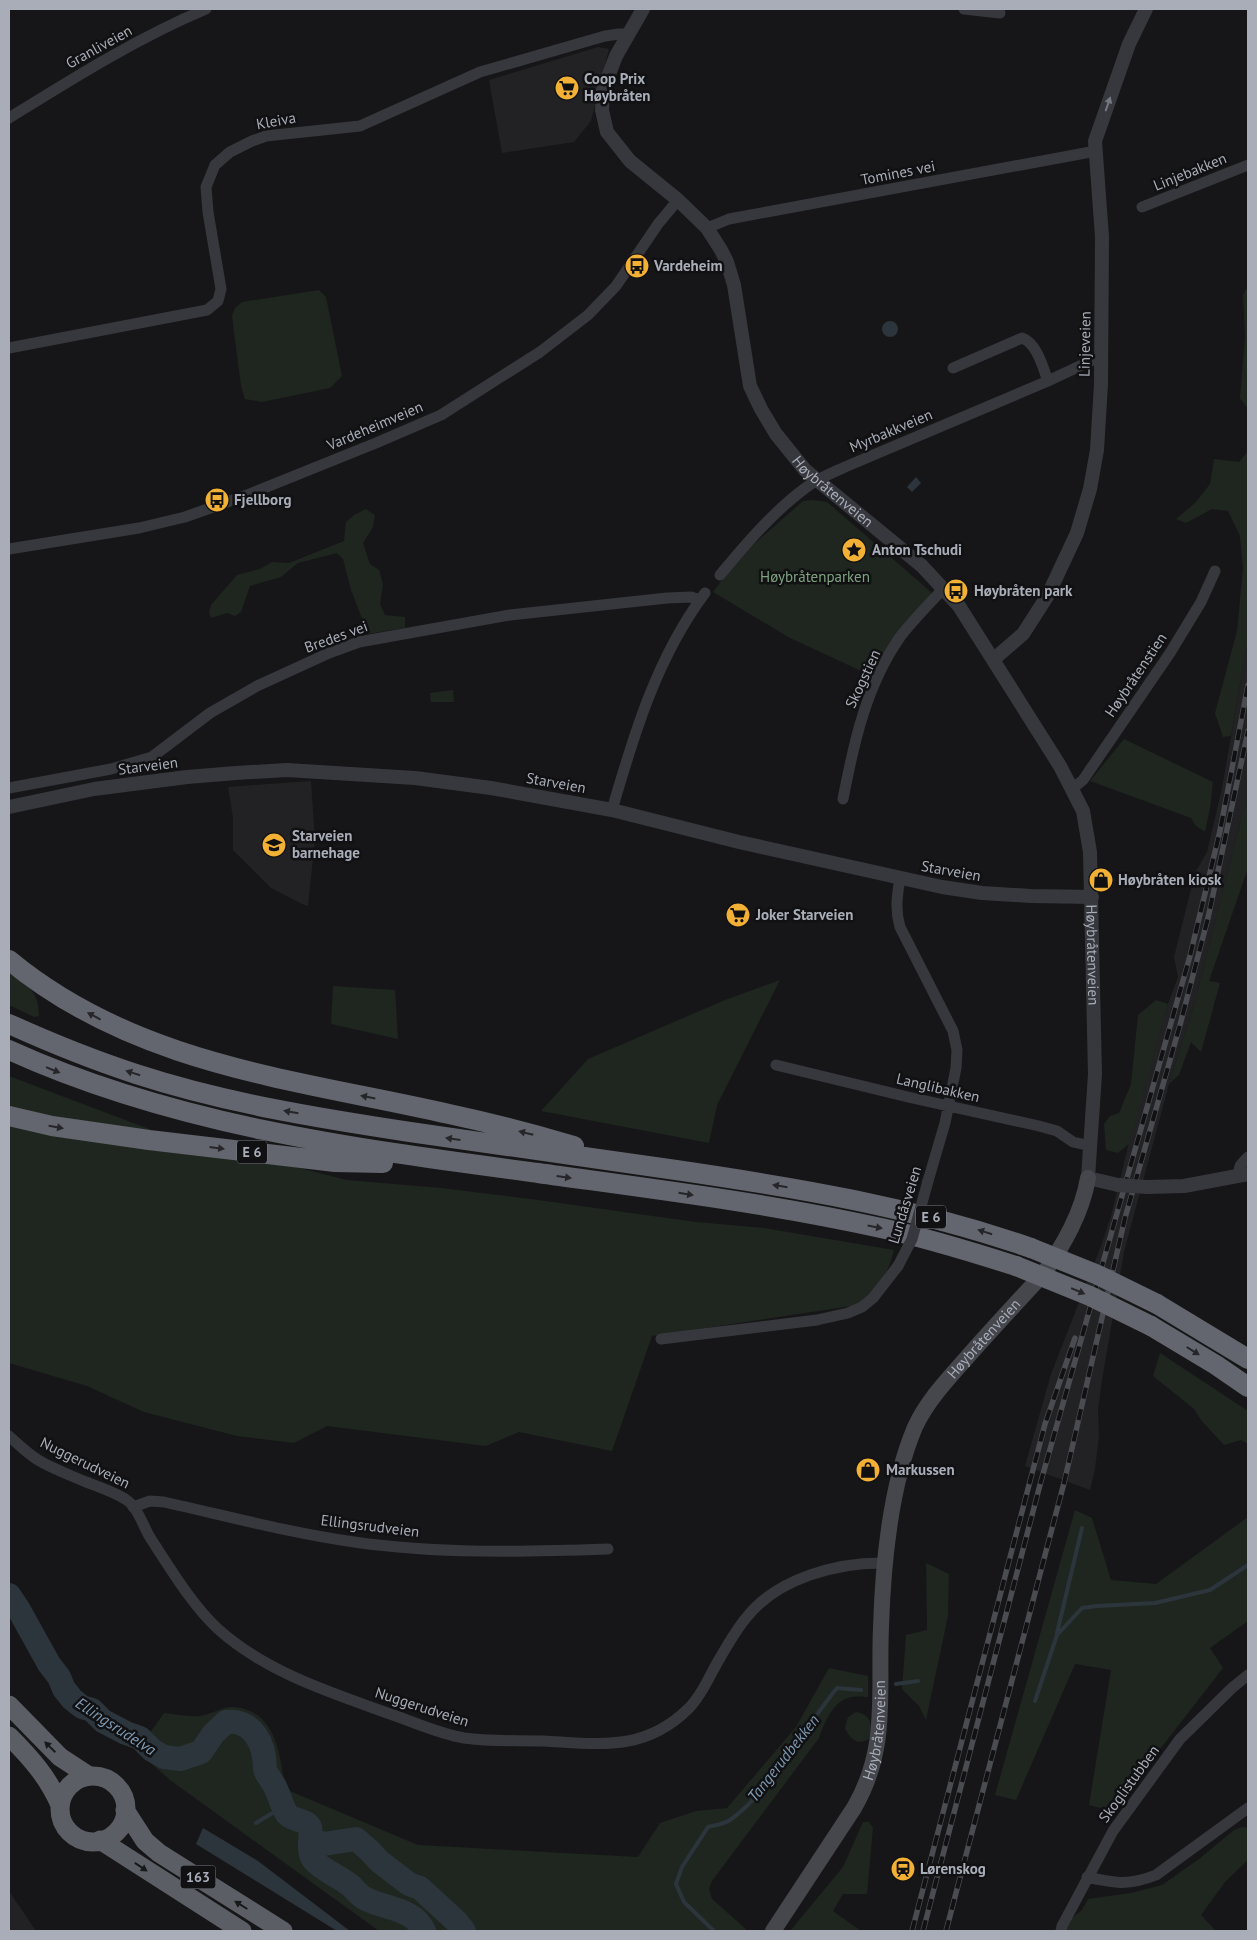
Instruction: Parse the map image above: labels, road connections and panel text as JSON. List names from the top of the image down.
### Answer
{
  "streets": {
    "highway": ["E 6", "163"],
    "main road": ["Høybråtenveien"],
    "street": [
      "Granliveien",
      "Kleiva",
      "Linjebakken",
      "Tomines vei",
      "Linjeveien",
      "Vardeheimveien",
      "Myrbakkveien",
      "Bredes vei",
      "Høybråtenstien",
      "Skogstien",
      "Starveien",
      "Langlibakken",
      "Lundåsveien",
      "Nuggerudveien",
      "Ellingsrudveien",
      "Skoglistubben"
    ]
  },
  "crossings": [
    ["Kleiva", "Høybråtenveien"],
    ["Tomines vei", "Linjeveien"],
    ["Tomines vei", "Høybråtenveien"],
    ["Linjeveien", "Myrbakkveien"],
    ["Linjeveien", "Høybråtenveien"],
    ["Vardeheimveien", "Høybråtenveien"],
    ["Myrbakkveien", "Høybråtenveien"],
    ["Høybråtenveien", "Høybråtenstien"],
    ["Høybråtenveien", "Skogstien"],
    ["Høybråtenveien", "Starveien"],
    ["Høybråtenveien", "Langlibakken"],
    ["Høybråtenveien", "Nuggerudveien"],
    ["Bredes vei", "Starveien"],
    ["Starveien", "Lundåsveien"],
    ["Langlibakken", "Lundåsveien"],
    ["Nuggerudveien", "Ellingsrudveien"]
  ],
  "water": ["Ellingsrudelva", "Tangerudbekken"],
  "parks": ["Høybråtenparken"],
  "places": {
    "supermarket": ["Coop Prix Høybråten", "Joker Starveien"],
    "bus stop": ["Vardeheim", "Fjellborg", "Høybråten park"],
    "place": ["Anton Tschudi"],
    "school or university": ["Starveien barnehage"],
    "shop": ["Høybråten kiosk", "Markussen"],
    "station": ["Lørenskog"]
  }
}
